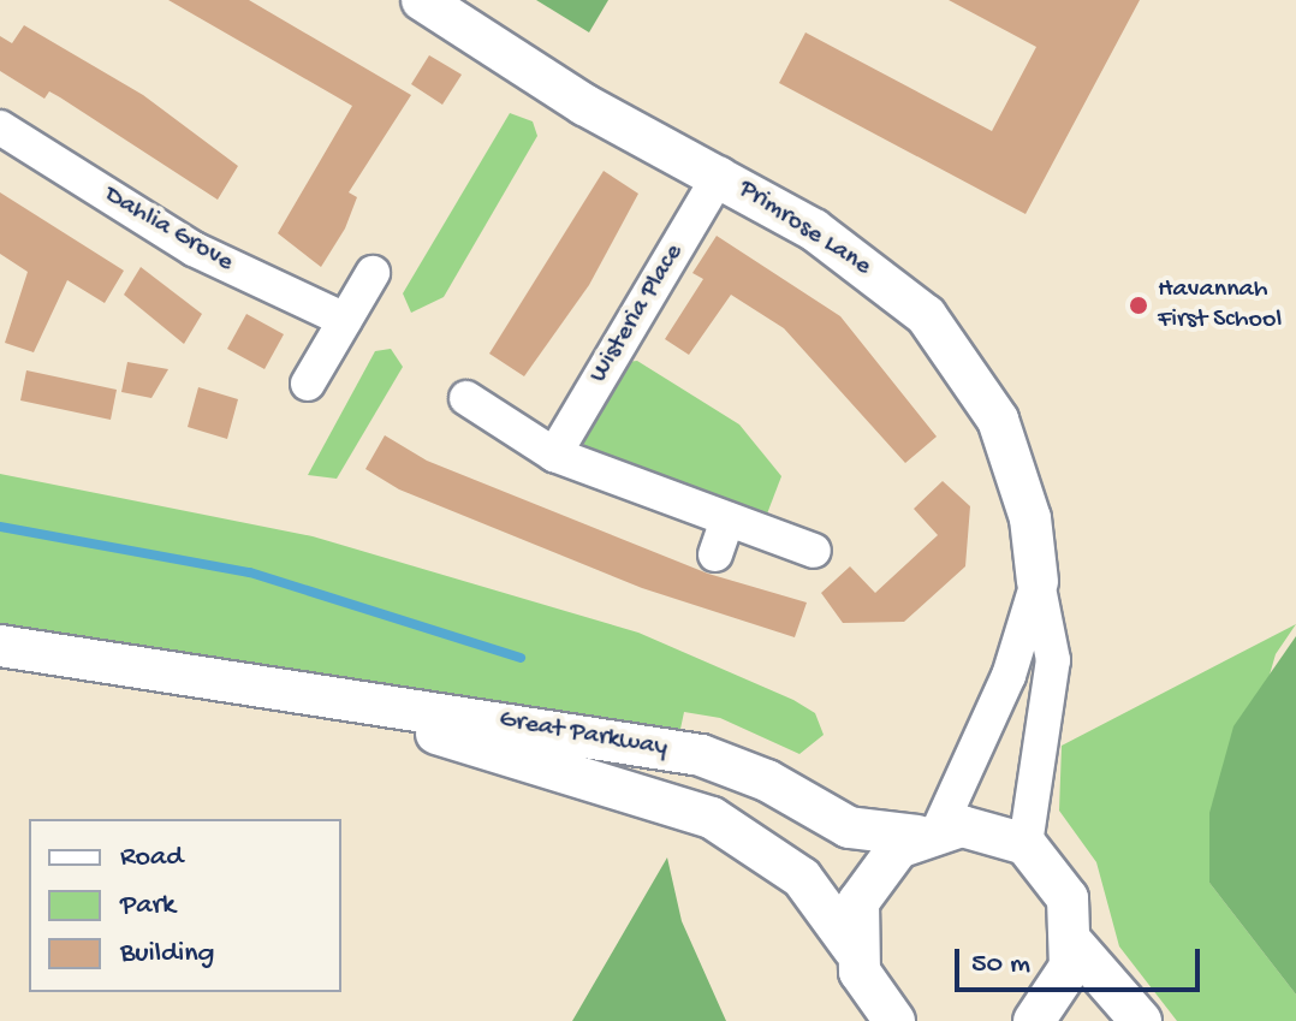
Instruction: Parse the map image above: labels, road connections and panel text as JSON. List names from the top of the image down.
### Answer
{
  "streets": {
    "street": [
      "Primrose Lane",
      "Dahlia Grove",
      "Wisteria Place",
      "Great Parkway"
    ]
  },
  "crossings": [
    ["Primrose Lane", "Wisteria Place"],
    ["Primrose Lane", "Great Parkway"]
  ],
  "places": ["Havannah First School"],
  "legend": ["Road", "Park", "Building"],
  "scale_bar": "50 m"
}
